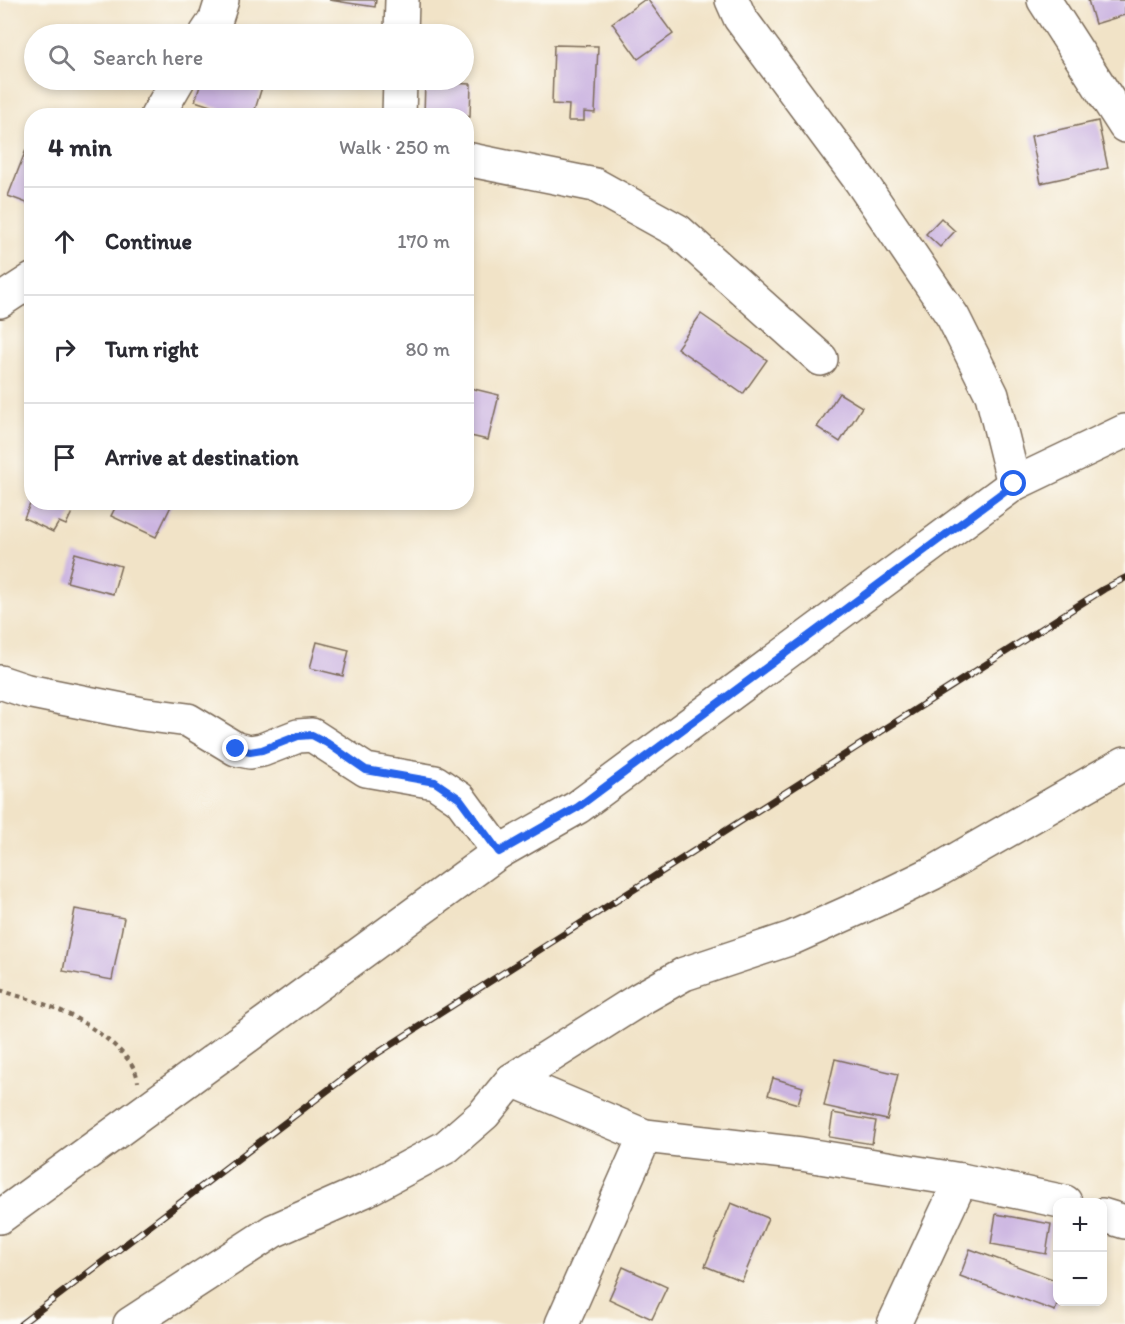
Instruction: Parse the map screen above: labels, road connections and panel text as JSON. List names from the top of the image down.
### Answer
{
  "page": {
    "search": "Search here",
    "heading": ["4 min", "Walk · 250 m"],
    "list": [
      ["Continue", "170 m"],
      ["Turn right", "80 m"],
      "Arrive at destination"
    ],
    "map_buttons": ["+", "−"]
  }
}
